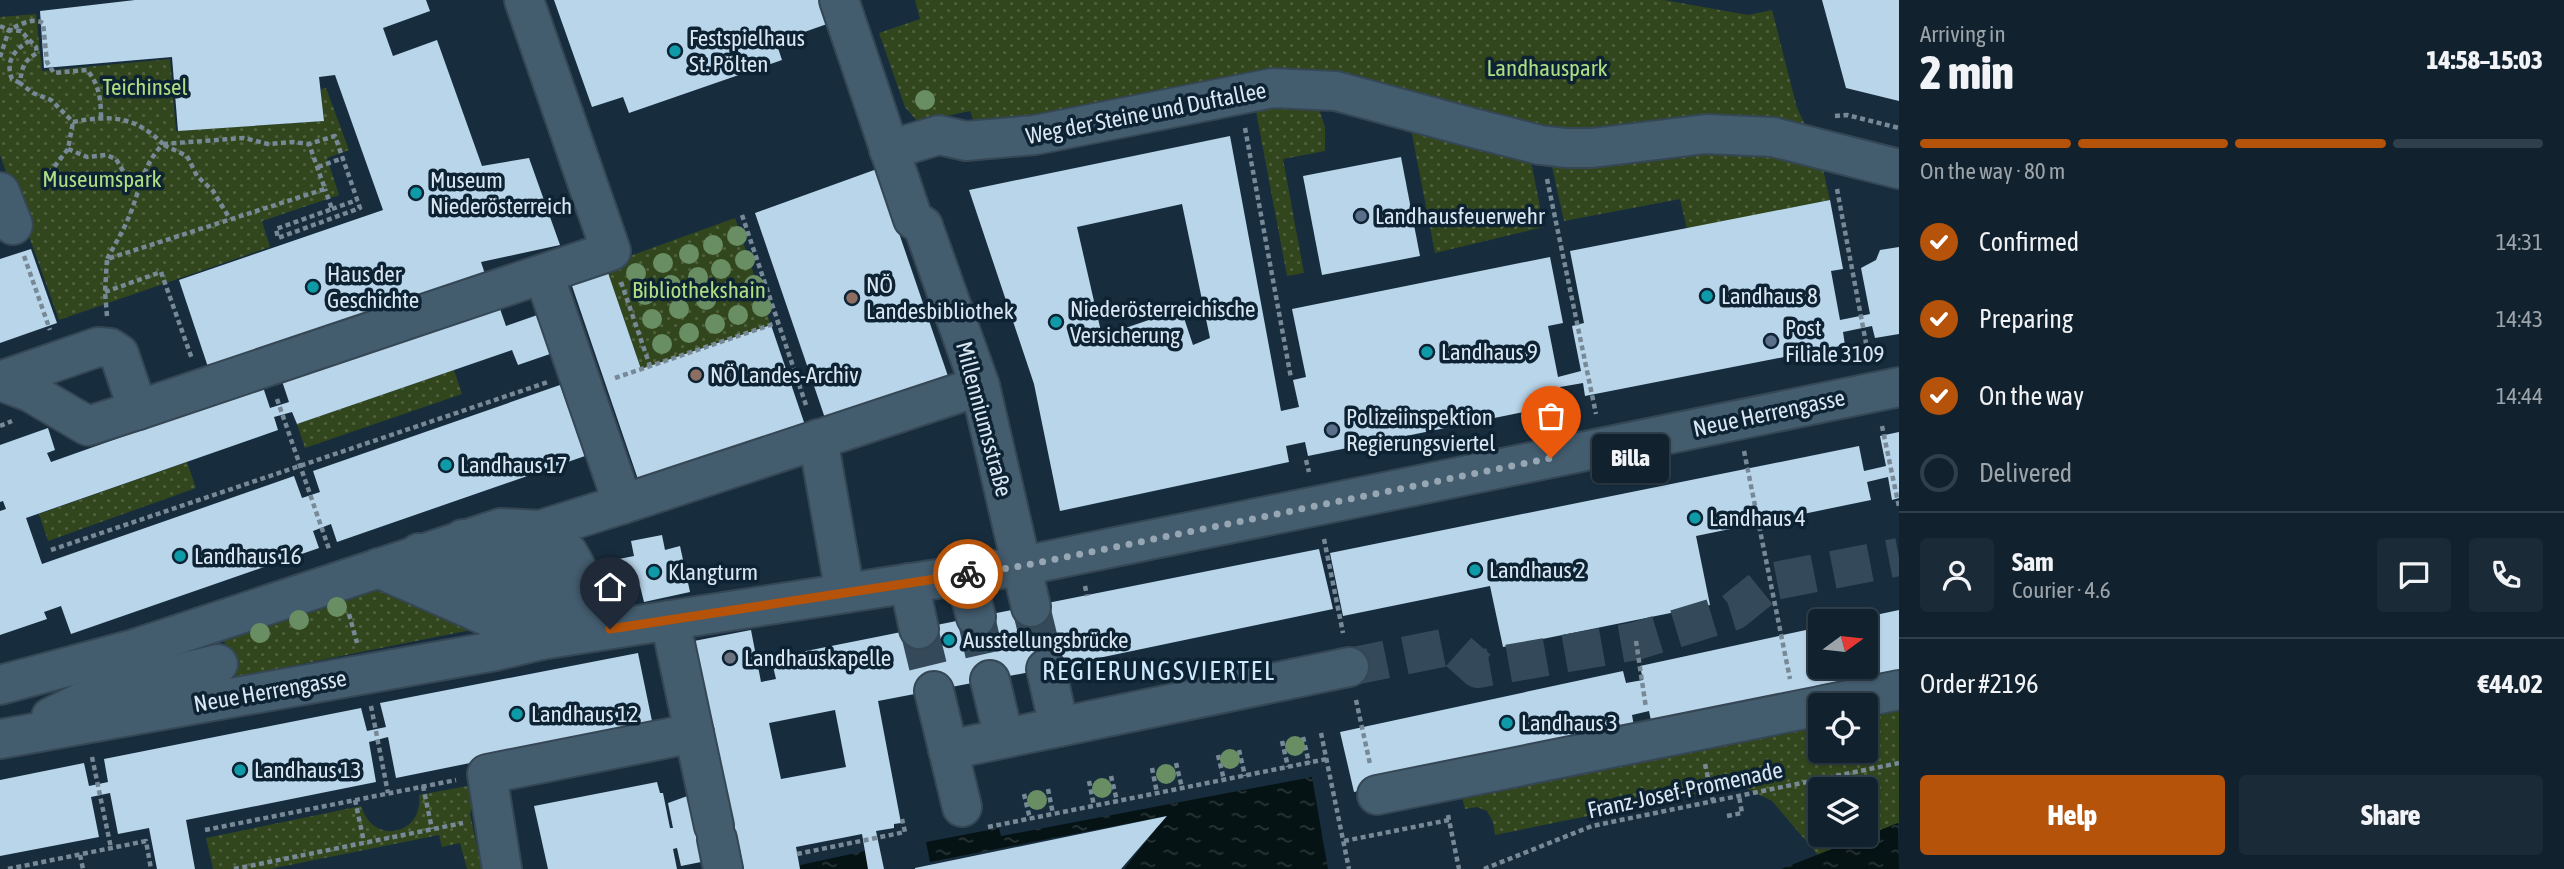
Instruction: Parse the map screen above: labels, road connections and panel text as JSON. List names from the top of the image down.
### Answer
{
  "streets": {
    "street": ["Weg der Steine und Duftallee", "Neue Herrengasse", "Millenniumsstraße"],
    "path": ["Franz-Josef-Promenade"]
  },
  "crossings": [
    ["Weg der Steine und Duftallee", "Millenniumsstraße"],
    ["Neue Herrengasse", "Millenniumsstraße"]
  ],
  "districts": ["REGIERUNGSVIERTEL"],
  "parks": [
    "Landhauspark",
    "Teichinsel",
    "Museumspark",
    "Bibliothekshain"
  ],
  "places": [
    "Festspielhaus St. Pölten",
    "Museum Niederösterreich",
    "Landhausfeuerwehr",
    "Haus der Geschichte",
    "Landhaus 8",
    "NÖ Landesbibliothek",
    "Niederösterreichische Versicherung",
    "Post Filiale 3109",
    "Landhaus 9",
    "NÖ Landes-Archiv",
    "Polizeiinspektion Regierungsviertel",
    "Billa",
    "Landhaus 17",
    "Landhaus 4",
    "Landhaus 16",
    "Landhaus 2",
    "Klangturm",
    "Ausstellungsbrücke",
    "Landhauskapelle",
    "Landhaus 12",
    "Landhaus 3",
    "Landhaus 13"
  ],
  "north": "right",
  "page": {
    "heading": ["2 min", "Arriving in", "14:58–15:03"],
    "panel": [
      "Sam",
      "Courier · 4.6",
      "Order #2196",
      "€44.02"
    ],
    "bar": "On the way · 80 m",
    "list": [
      ["Confirmed", "14:31"],
      ["Preparing", "14:43"],
      ["On the way", "14:44"],
      "Delivered"
    ],
    "bubble": "Billa",
    "buttons": ["Help", "Share"]
  }
}
